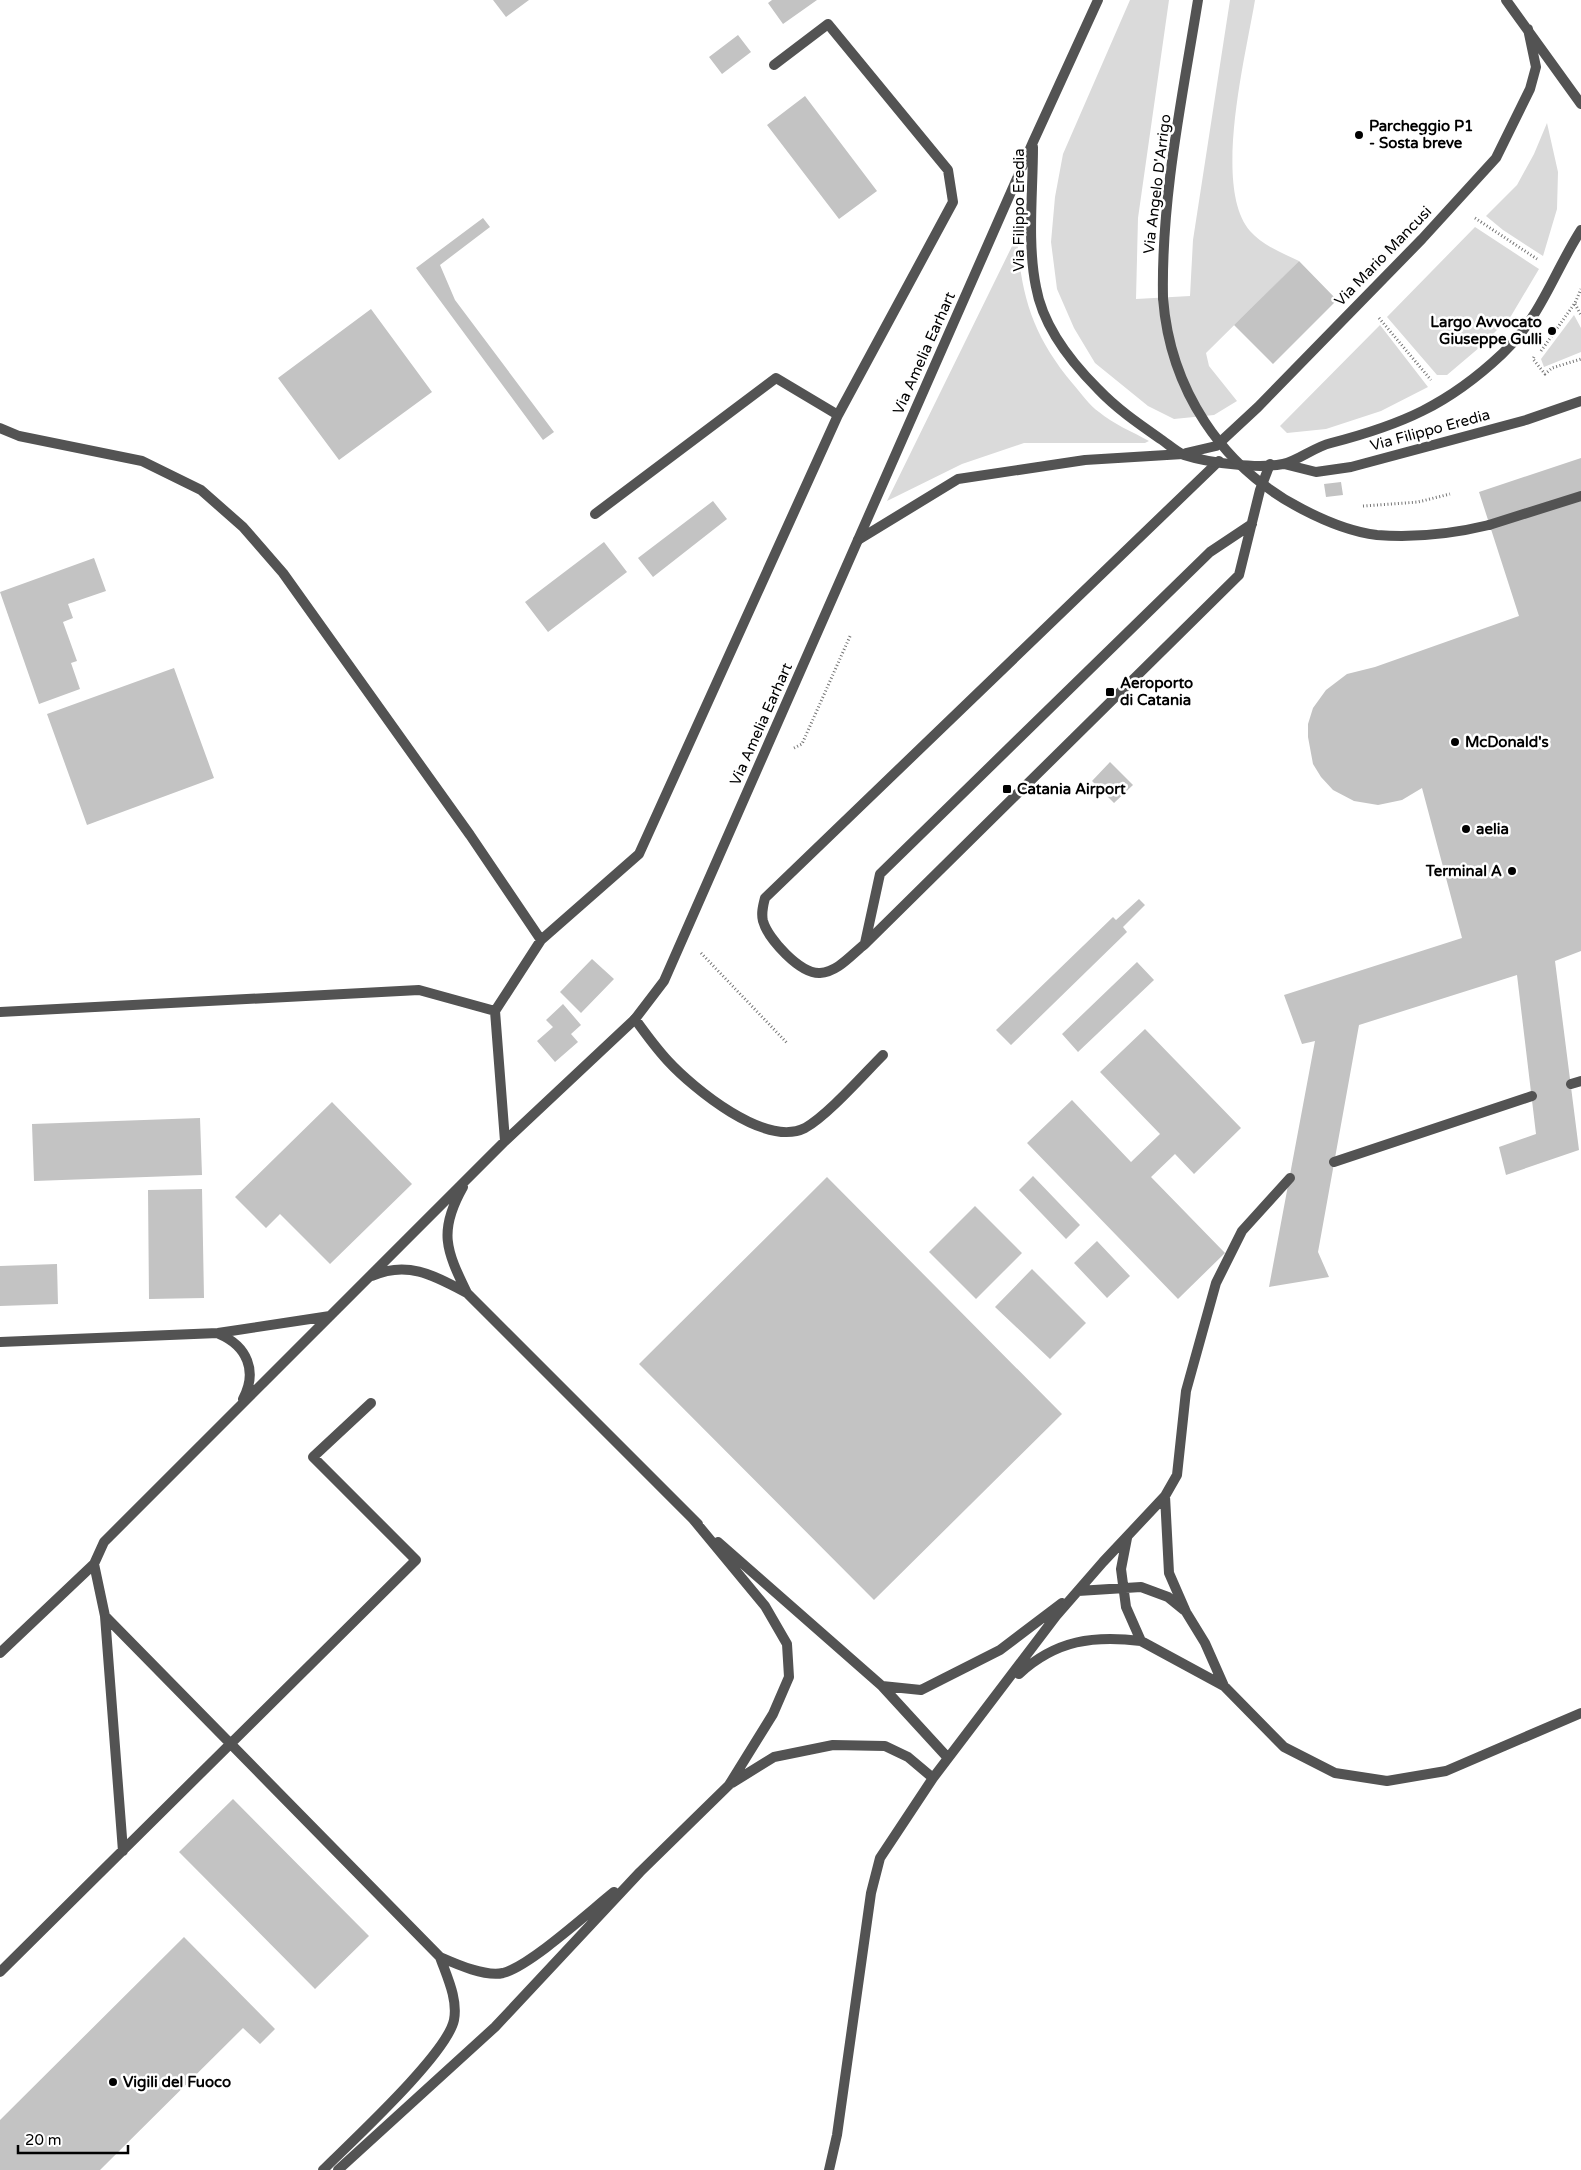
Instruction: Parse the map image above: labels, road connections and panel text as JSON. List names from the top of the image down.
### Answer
{
  "streets": {
    "street": [
      "Via Angelo D'Arrigo",
      "Via Filippo Eredia",
      "Via Mario Mancusi",
      "Via Amelia Earhart"
    ]
  },
  "crossings": [
    ["Via Filippo Eredia", "Via Mario Mancusi"],
    ["Via Filippo Eredia", "Via Amelia Earhart"]
  ],
  "places": {
    "other": [
      "Parcheggio P1 - Sosta breve",
      "Largo Avvocato Giuseppe Gulli",
      "McDonald's",
      "aelia",
      "Terminal A",
      "Vigili del Fuoco"
    ],
    "transit": ["Aeroporto di Catania", "Catania Airport"]
  },
  "scale_bar": "20 m"
}
